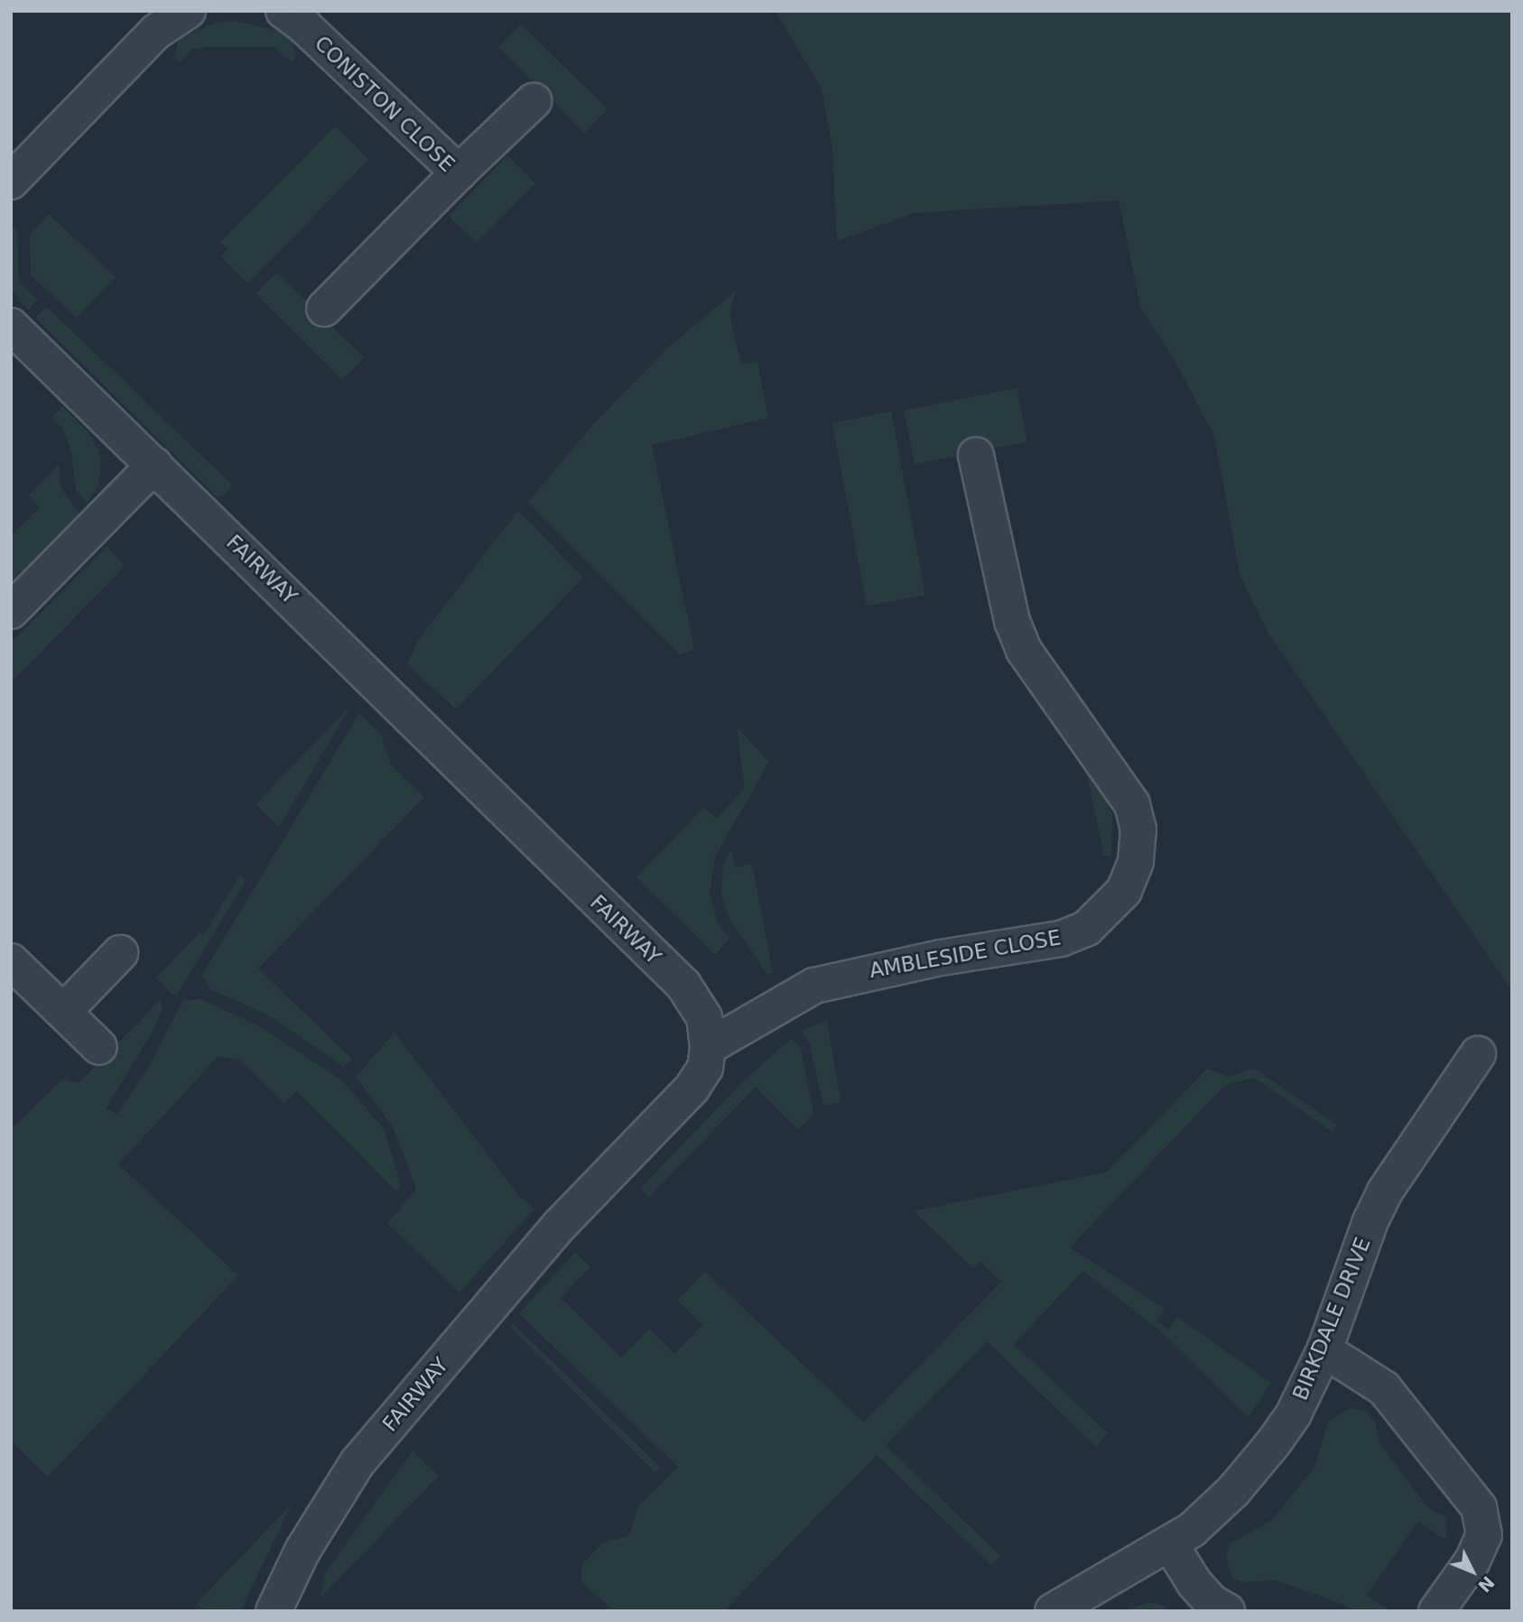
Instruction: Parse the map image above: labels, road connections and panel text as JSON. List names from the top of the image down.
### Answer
{
  "streets": {
    "street": [
      "CONISTON CLOSE",
      "FAIRWAY",
      "AMBLESIDE CLOSE",
      "BIRKDALE DRIVE"
    ]
  },
  "crossings": [
    ["FAIRWAY", "AMBLESIDE CLOSE"]
  ],
  "north": "bottom right"
}
